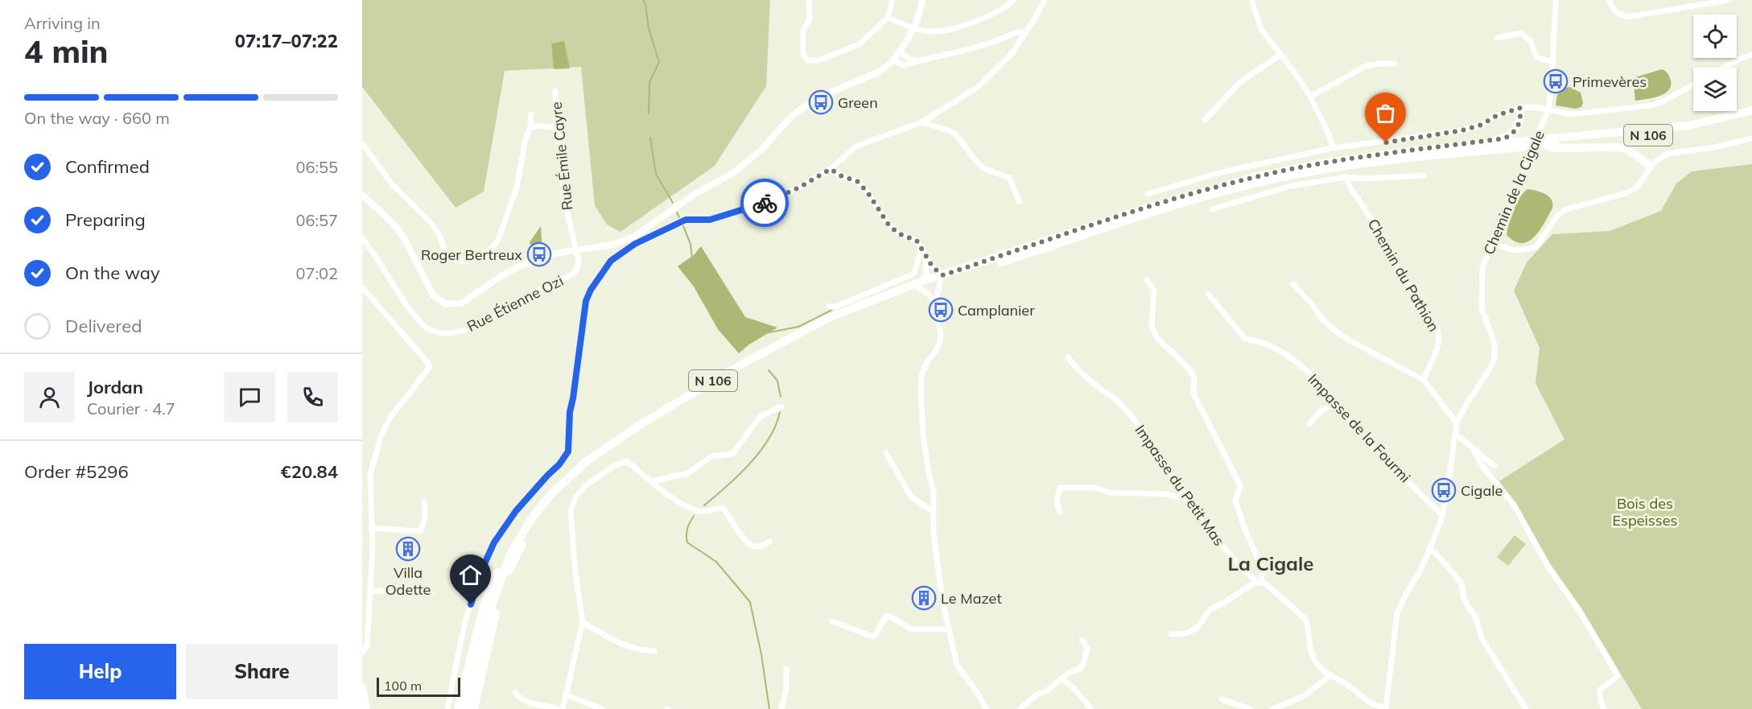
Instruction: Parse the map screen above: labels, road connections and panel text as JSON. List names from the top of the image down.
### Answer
{
  "streets": {
    "main road": ["N 106"],
    "street": [
      "Rue Émile Cayre",
      "Chemin de la Cigale",
      "Chemin du Pathion",
      "Rue Étienne Ozi",
      "Impasse de la Fourmi",
      "Impasse du Petit Mas"
    ]
  },
  "crossings": [
    ["Rue Émile Cayre", "Rue Étienne Ozi"],
    ["Chemin de la Cigale", "Impasse de la Fourmi"],
    ["Chemin de la Cigale", "Impasse du Petit Mas"]
  ],
  "districts": ["La Cigale"],
  "parks": ["Bois des Espeisses"],
  "places": {
    "bus stop": [
      "Primevères",
      "Green",
      "Roger Bertreux",
      "Camplanier",
      "Cigale"
    ],
    "building": ["Villa Odette", "Le Mazet"]
  },
  "scale_bar": "100 m",
  "page": {
    "heading": ["4 min", "Arriving in", "07:17–07:22"],
    "panel": [
      "Jordan",
      "Courier · 4.7",
      "Order #5296",
      "€20.84"
    ],
    "bar": "On the way · 660 m",
    "list": [
      ["Confirmed", "06:55"],
      ["Preparing", "06:57"],
      ["On the way", "07:02"],
      "Delivered"
    ],
    "buttons": ["Help", "Share"],
    "scale": "100 m"
  }
}
